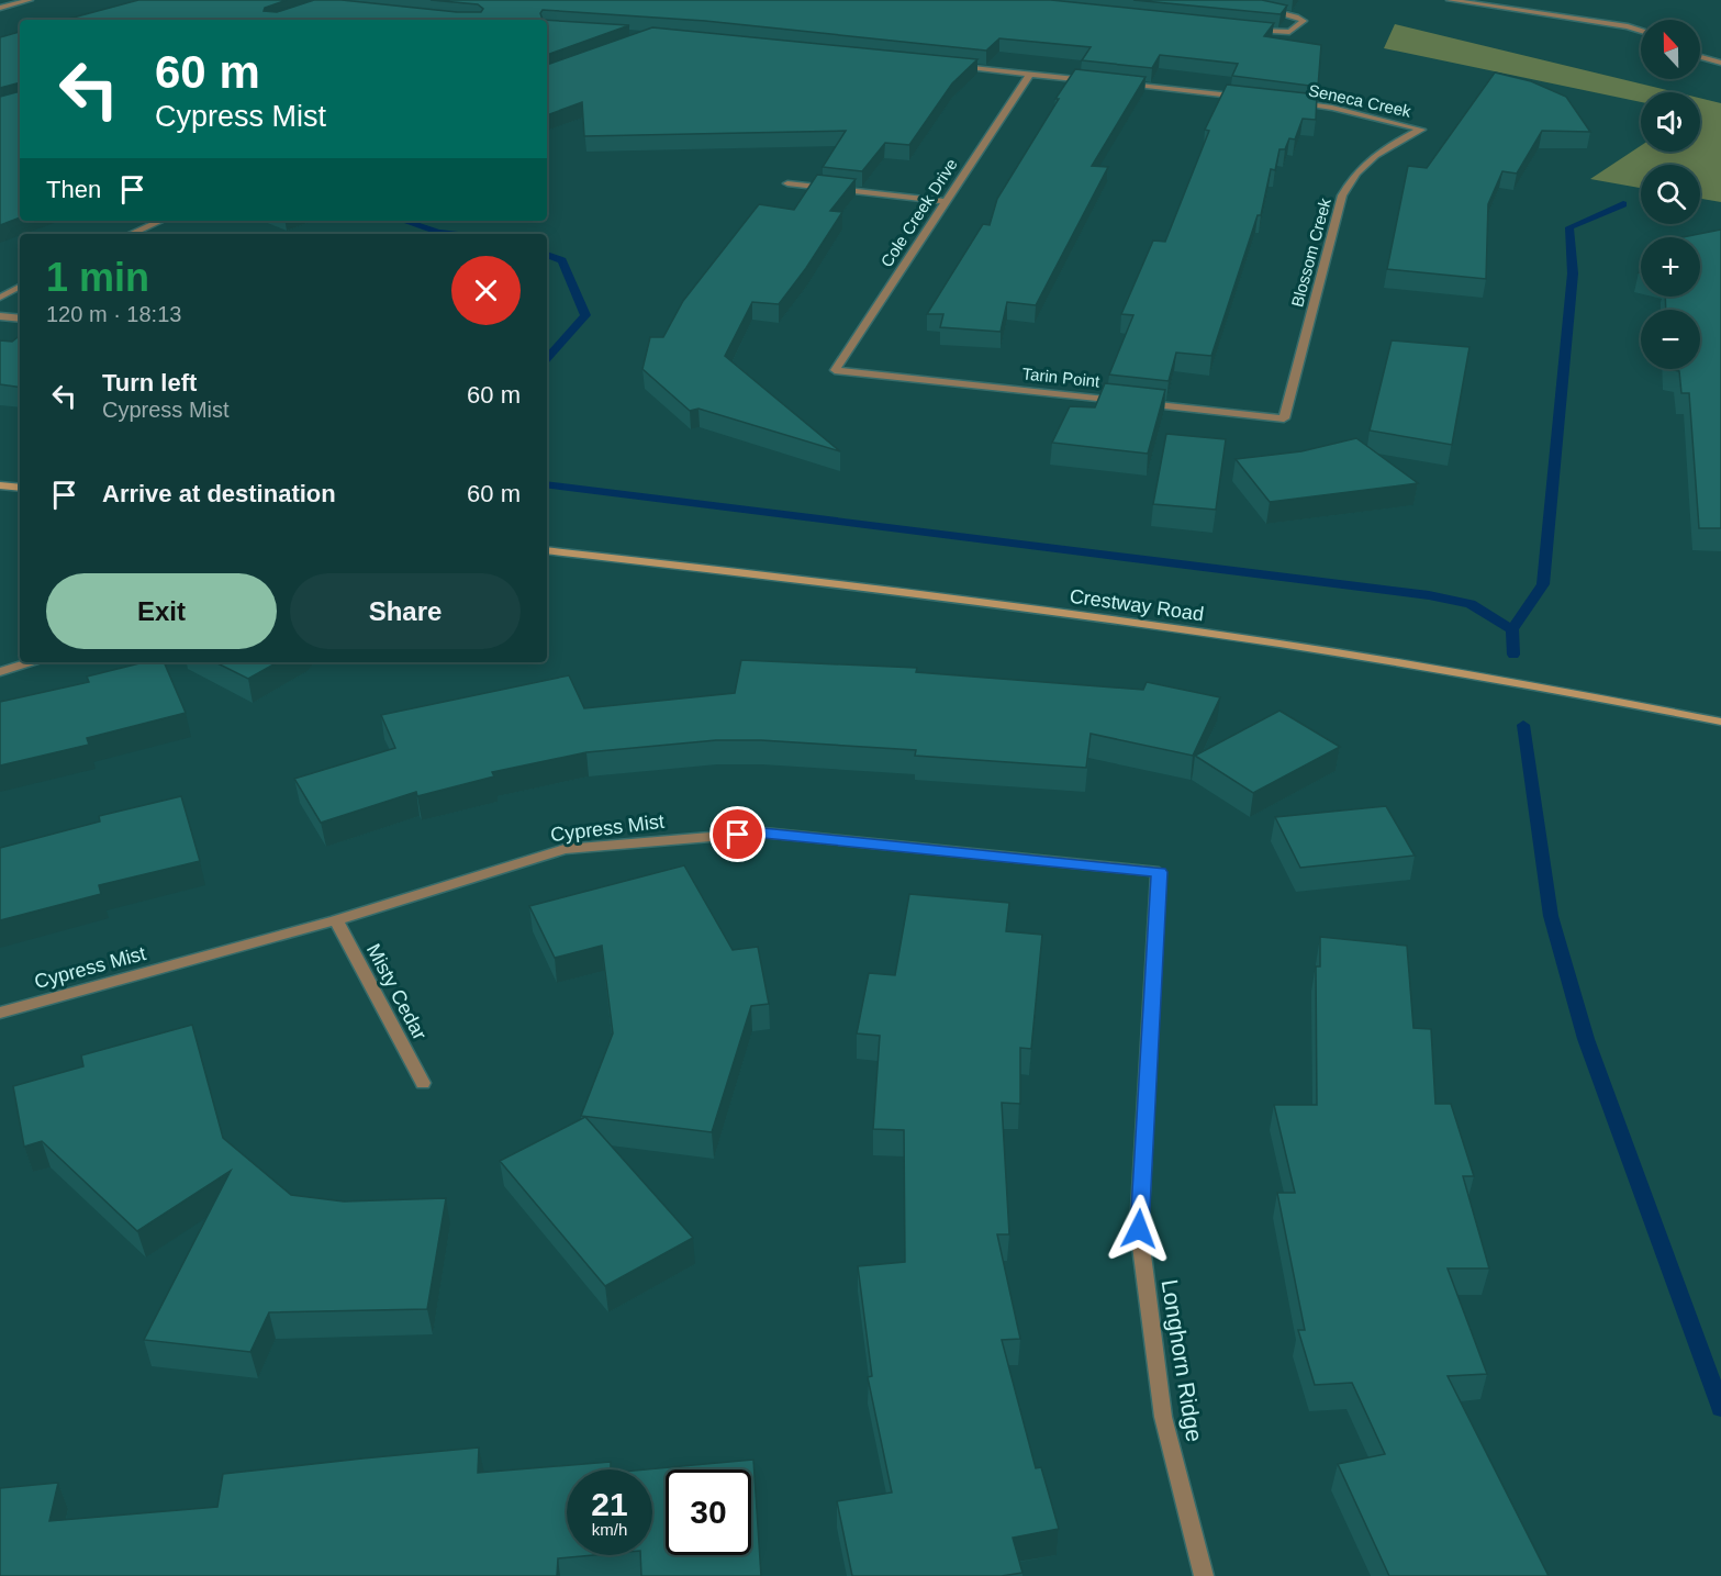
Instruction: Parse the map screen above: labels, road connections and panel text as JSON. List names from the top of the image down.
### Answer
{
  "streets": {
    "street": [
      "Seneca Creek",
      "Cole Creek Drive",
      "Blossom Creek",
      "Tarin Point",
      "Crestway Road",
      "Cypress Mist",
      "Misty Cedar",
      "Longhorn Ridge"
    ]
  },
  "crossings": [
    ["Seneca Creek", "Blossom Creek"],
    ["Cole Creek Drive", "Tarin Point"],
    ["Blossom Creek", "Tarin Point"],
    ["Cypress Mist", "Misty Cedar"],
    ["Cypress Mist", "Longhorn Ridge"]
  ],
  "north": "top",
  "page": {
    "map_buttons": ["+", "−"],
    "turn": ["60 m", "Cypress Mist"],
    "then": "Then",
    "heading": ["1 min", "120 m · 18:13"],
    "list": [
      {
        "name": "Turn left",
        "note": "Cypress Mist",
        "value": "60 m"
      },
      {
        "name": "Arrive at destination",
        "value": "60 m"
      }
    ],
    "buttons": ["Exit", "Share"],
    "speed": "21 km/h",
    "limit": "30"
  }
}
